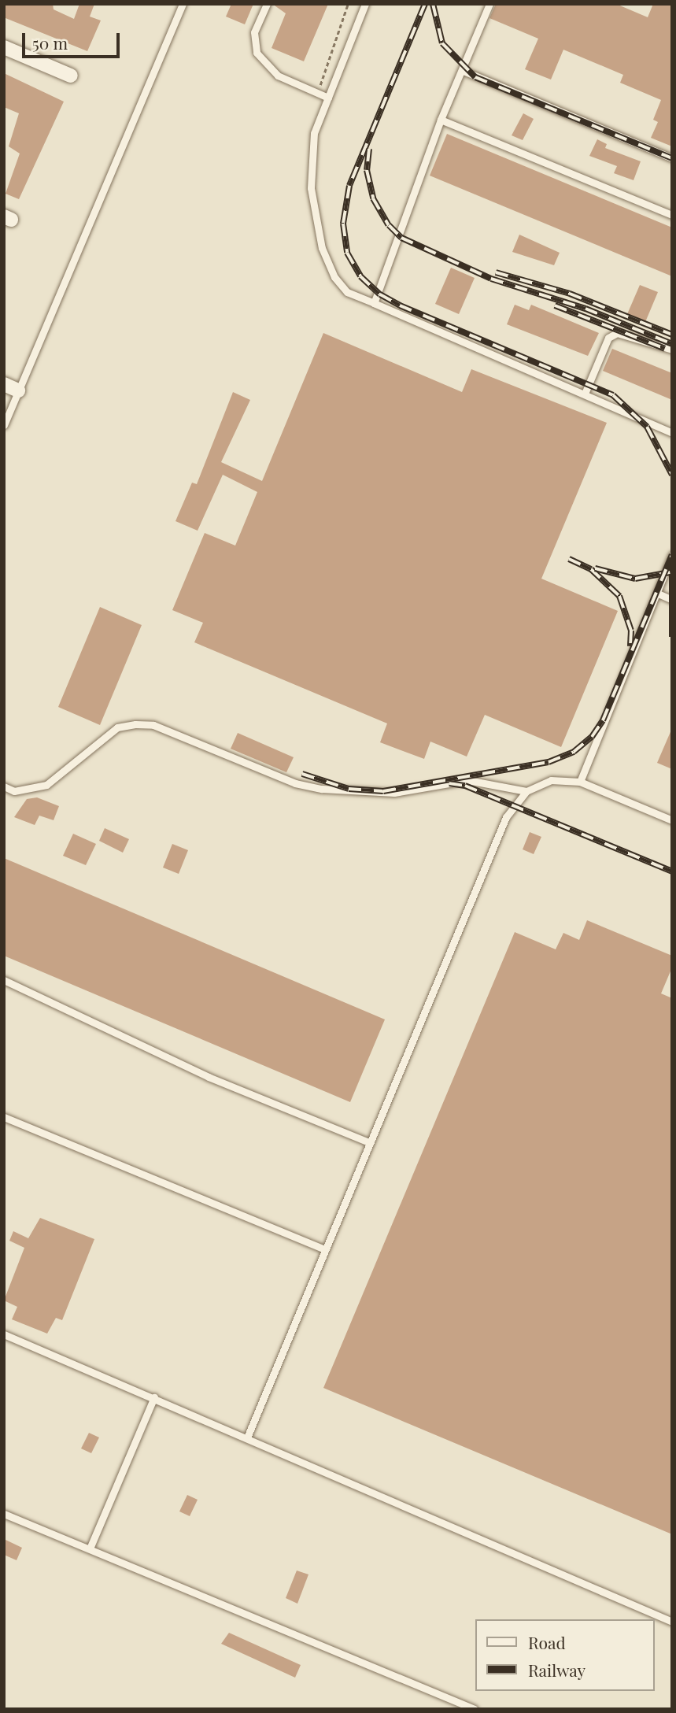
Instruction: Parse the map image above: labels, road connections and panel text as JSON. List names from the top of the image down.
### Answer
{
  "legend": ["Road", "Railway"],
  "scale_bar": "50 m"
}
